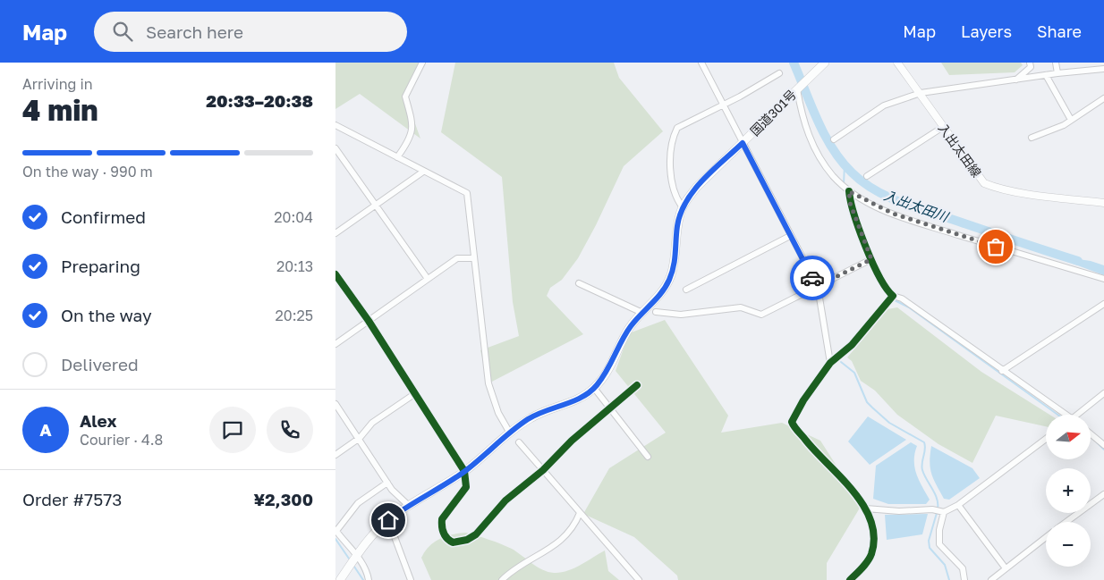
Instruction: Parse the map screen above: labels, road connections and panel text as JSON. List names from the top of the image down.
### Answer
{
  "streets": {
    "highway": ["国道301号"],
    "main road": ["入出太田線"]
  },
  "water": ["入出太田川"],
  "north": "right",
  "page": {
    "header": "Map",
    "search": "Search here",
    "nav": ["Map", "Layers", "Share"],
    "heading": ["4 min", "Arriving in", "20:33–20:38"],
    "panel": [
      "Alex",
      "Courier · 4.8",
      "Order #7573",
      "¥2,300"
    ],
    "bar": "On the way · 990 m",
    "list": [
      ["Confirmed", "20:04"],
      ["Preparing", "20:13"],
      ["On the way", "20:25"],
      "Delivered"
    ],
    "round": "A",
    "map_buttons": ["+", "−"]
  }
}
